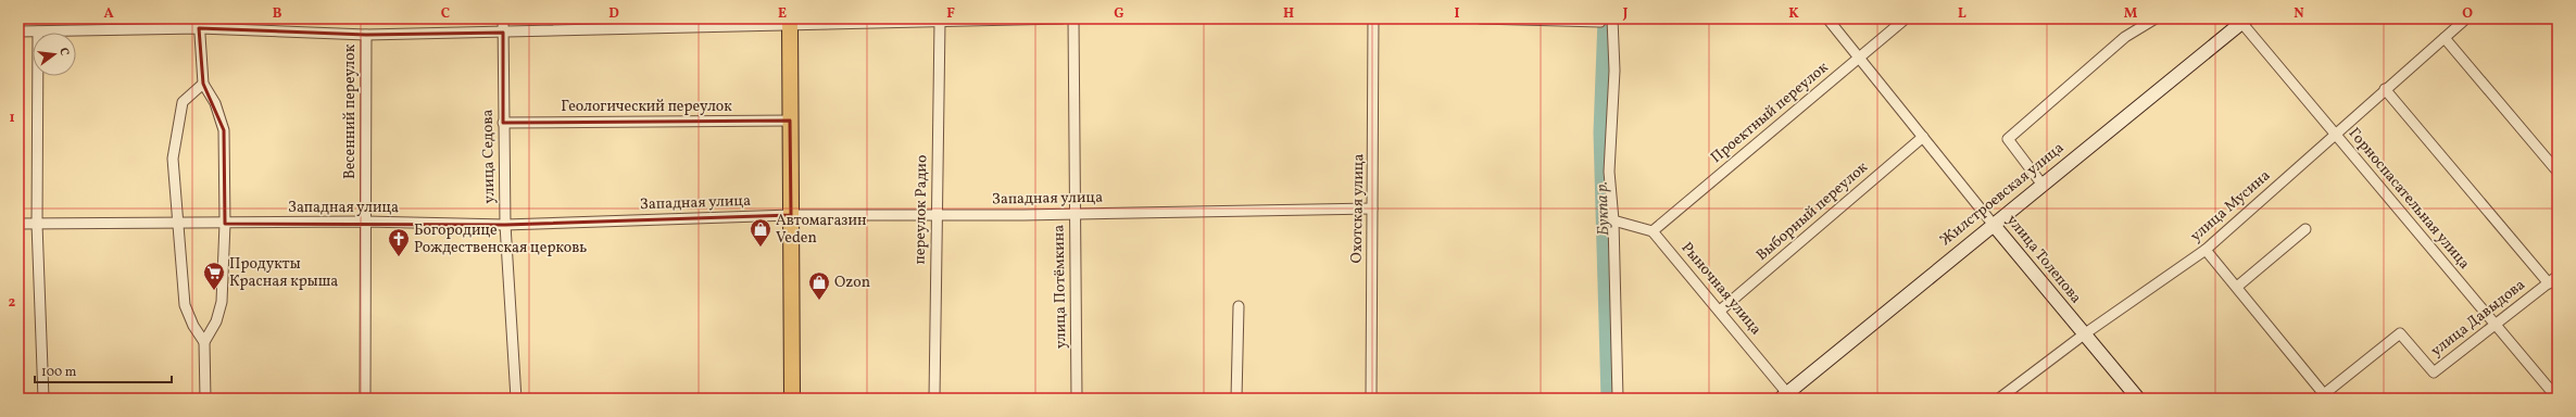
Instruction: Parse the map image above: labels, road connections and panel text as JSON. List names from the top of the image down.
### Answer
{
  "streets": {
    "street": [
      "Геологический переулок",
      "Весенний переулок",
      "Проектный переулок",
      "улица Седова",
      "Жилстроевская улица",
      "Западная улица",
      "Горноспасательная улица",
      "улица Мусина",
      "Охотская улица",
      "переулок Радио",
      "Выборный переулок",
      "улица Толепова",
      "улица Потёмкина",
      "Рыночная улица",
      "улица Давыдова"
    ]
  },
  "crossings": [
    ["Геологический переулок", "улица Седова"],
    ["Весенний переулок", "Западная улица"],
    ["Проектный переулок", "улица Толепова"],
    ["Проектный переулок", "Рыночная улица"],
    ["улица Седова", "Западная улица"],
    ["Жилстроевская улица", "Горноспасательная улица"],
    ["Жилстроевская улица", "улица Толепова"],
    ["Жилстроевская улица", "Рыночная улица"],
    ["Западная улица", "Охотская улица"],
    ["Западная улица", "переулок Радио"],
    ["Западная улица", "улица Потёмкина"],
    ["Горноспасательная улица", "улица Мусина"],
    ["Горноспасательная улица", "улица Давыдова"],
    ["улица Мусина", "улица Толепова"],
    ["улица Мусина", "улица Давыдова"],
    ["Выборный переулок", "улица Толепова"],
    ["Выборный переулок", "Рыночная улица"]
  ],
  "water": ["Букпа р."],
  "places": {
    "shop": ["Автомагазин Veden", "Ozon"],
    "church": ["Богородице Рождественская церковь"],
    "supermarket": ["Продукты Красная крыша"]
  },
  "scale_bar": "100 m",
  "north": "right",
  "grid": {
    "columns": [
      "A",
      "B",
      "C",
      "D",
      "E",
      "F",
      "G",
      "H",
      "I",
      "J",
      "K",
      "L",
      "M",
      "N",
      "O"
    ],
    "rows": ["1", "2"]
  }
}
